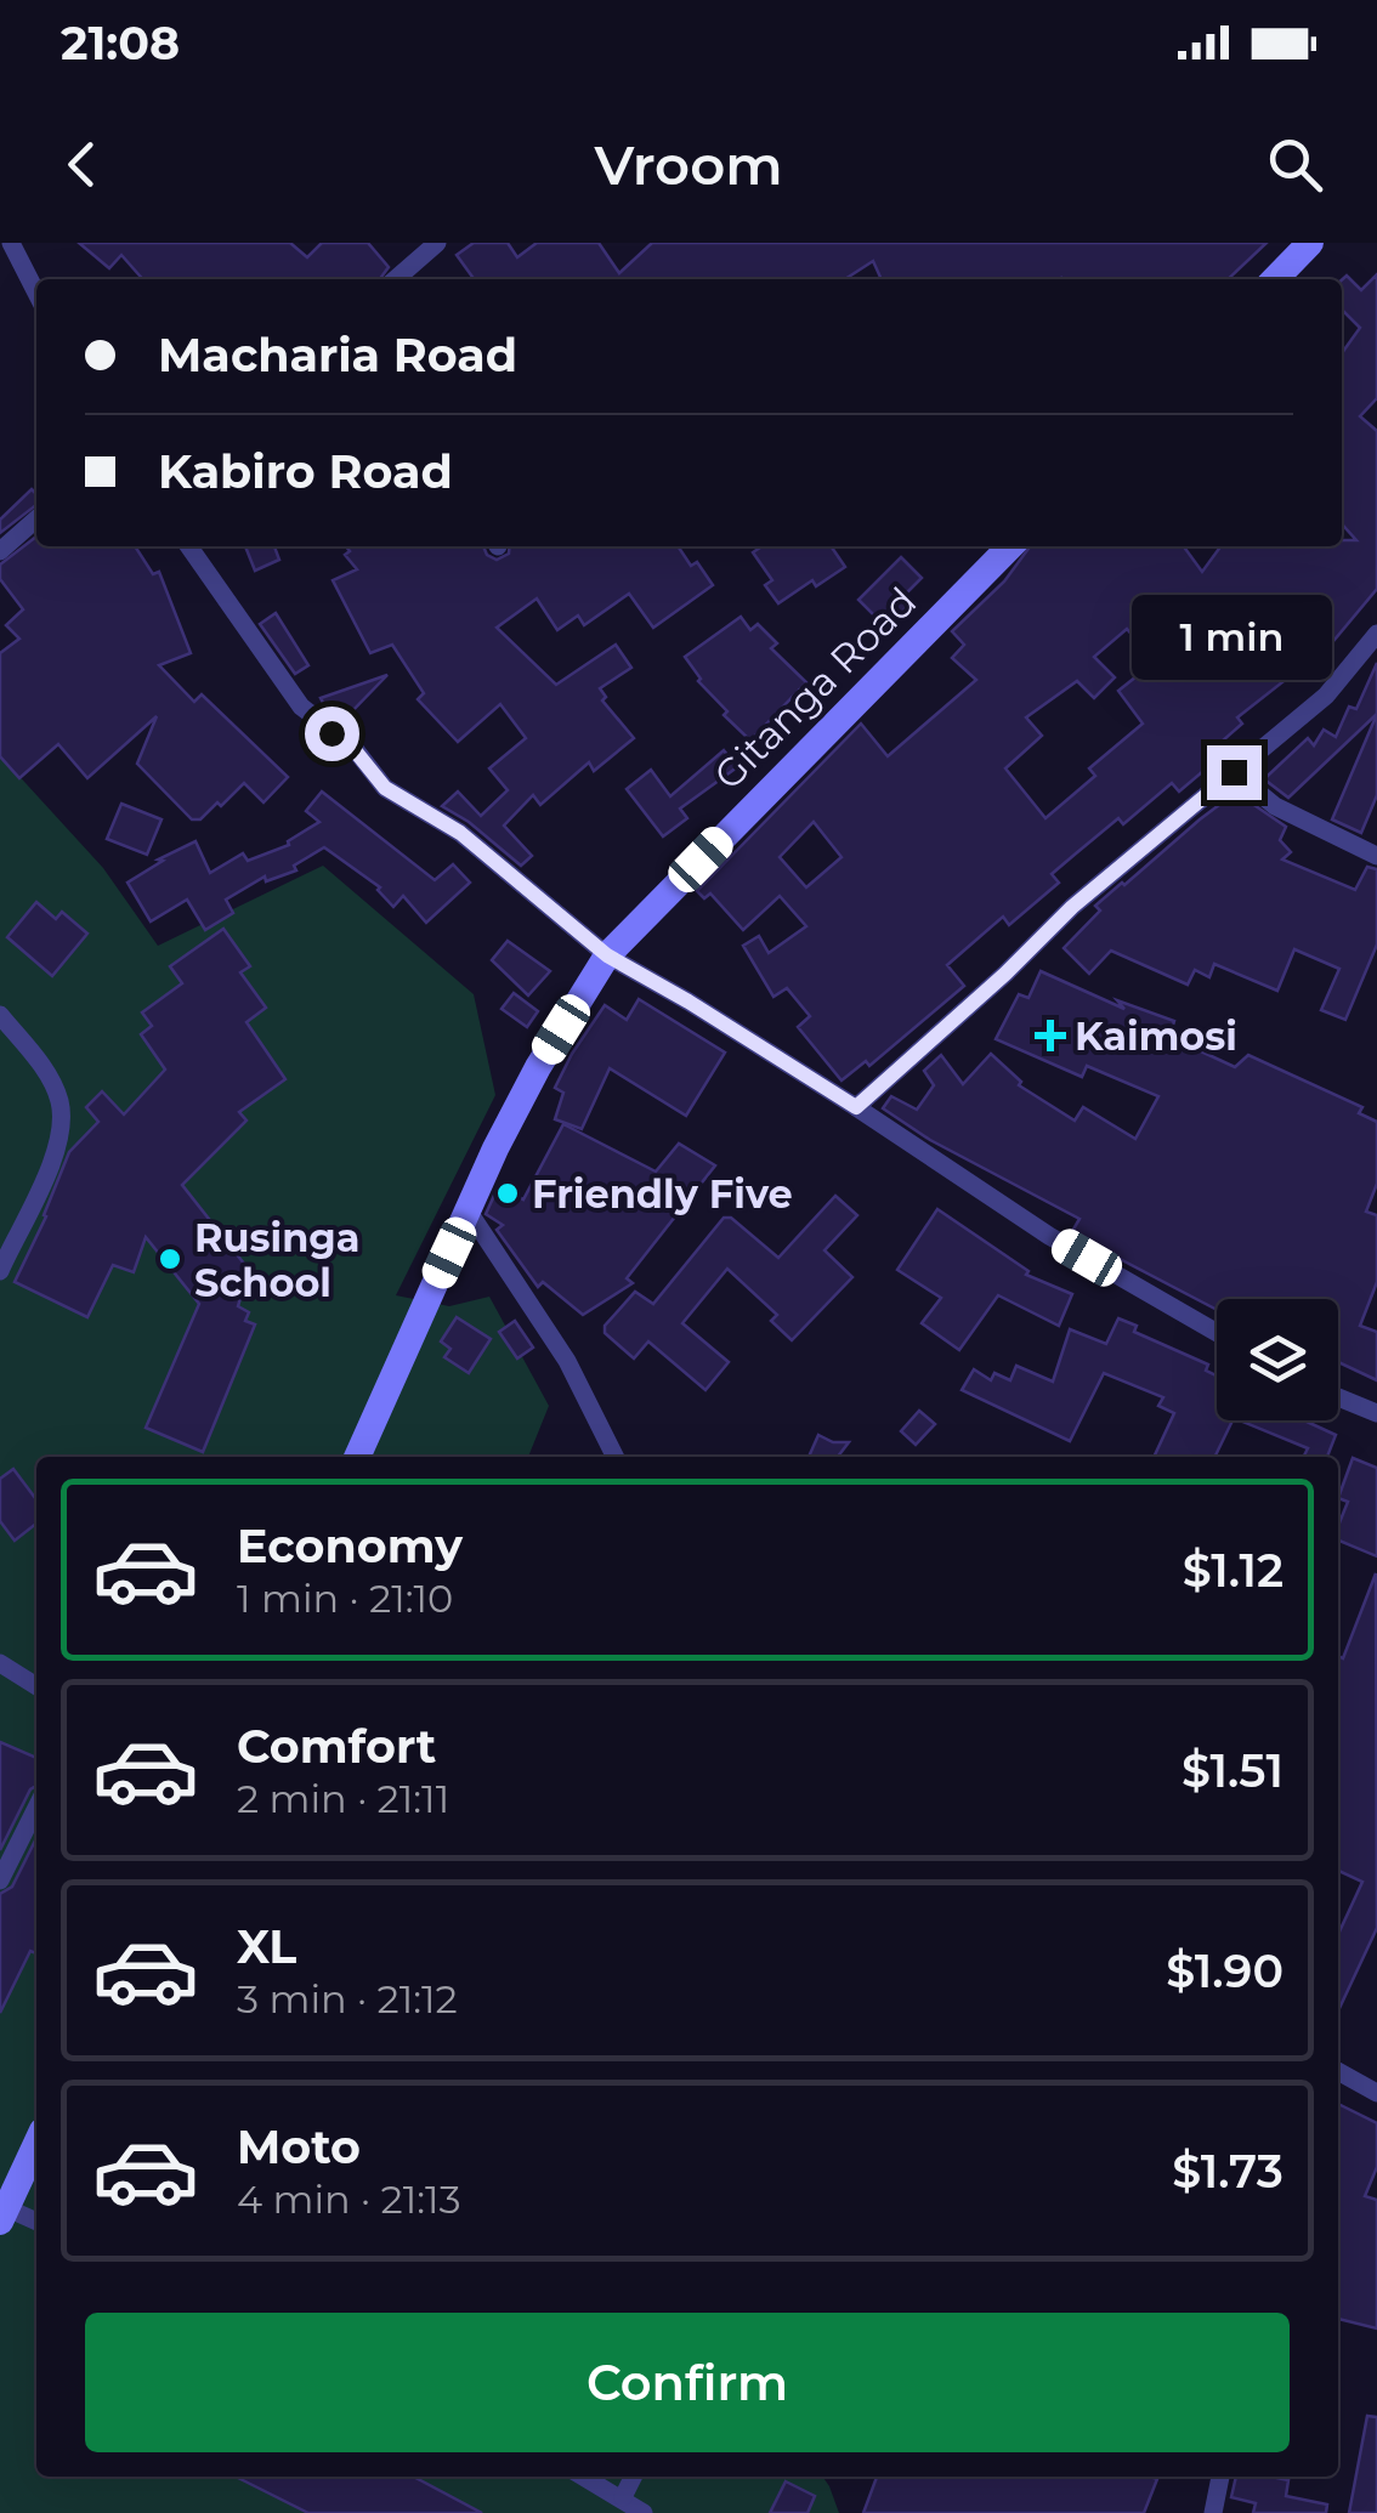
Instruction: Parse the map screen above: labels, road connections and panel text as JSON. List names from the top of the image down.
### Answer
{
  "streets": {
    "main road": ["Gitanga Road"]
  },
  "places": {
    "health": ["Kaimosi"],
    "other": ["Friendly Five", "Rusinga School"]
  },
  "page": {
    "status": "21:08",
    "header": "Vroom",
    "banner": ["Macharia Road", "Kabiro Road"],
    "bubble": "1 min",
    "list": [
      {
        "name": "Economy",
        "note": "1 min · 21:10",
        "value": "$1.12"
      },
      {
        "name": "Comfort",
        "note": "2 min · 21:11",
        "value": "$1.51"
      },
      {
        "name": "XL",
        "note": "3 min · 21:12",
        "value": "$1.90"
      },
      {
        "name": "Moto",
        "note": "4 min · 21:13",
        "value": "$1.73"
      }
    ],
    "buttons": "Confirm"
  }
}
